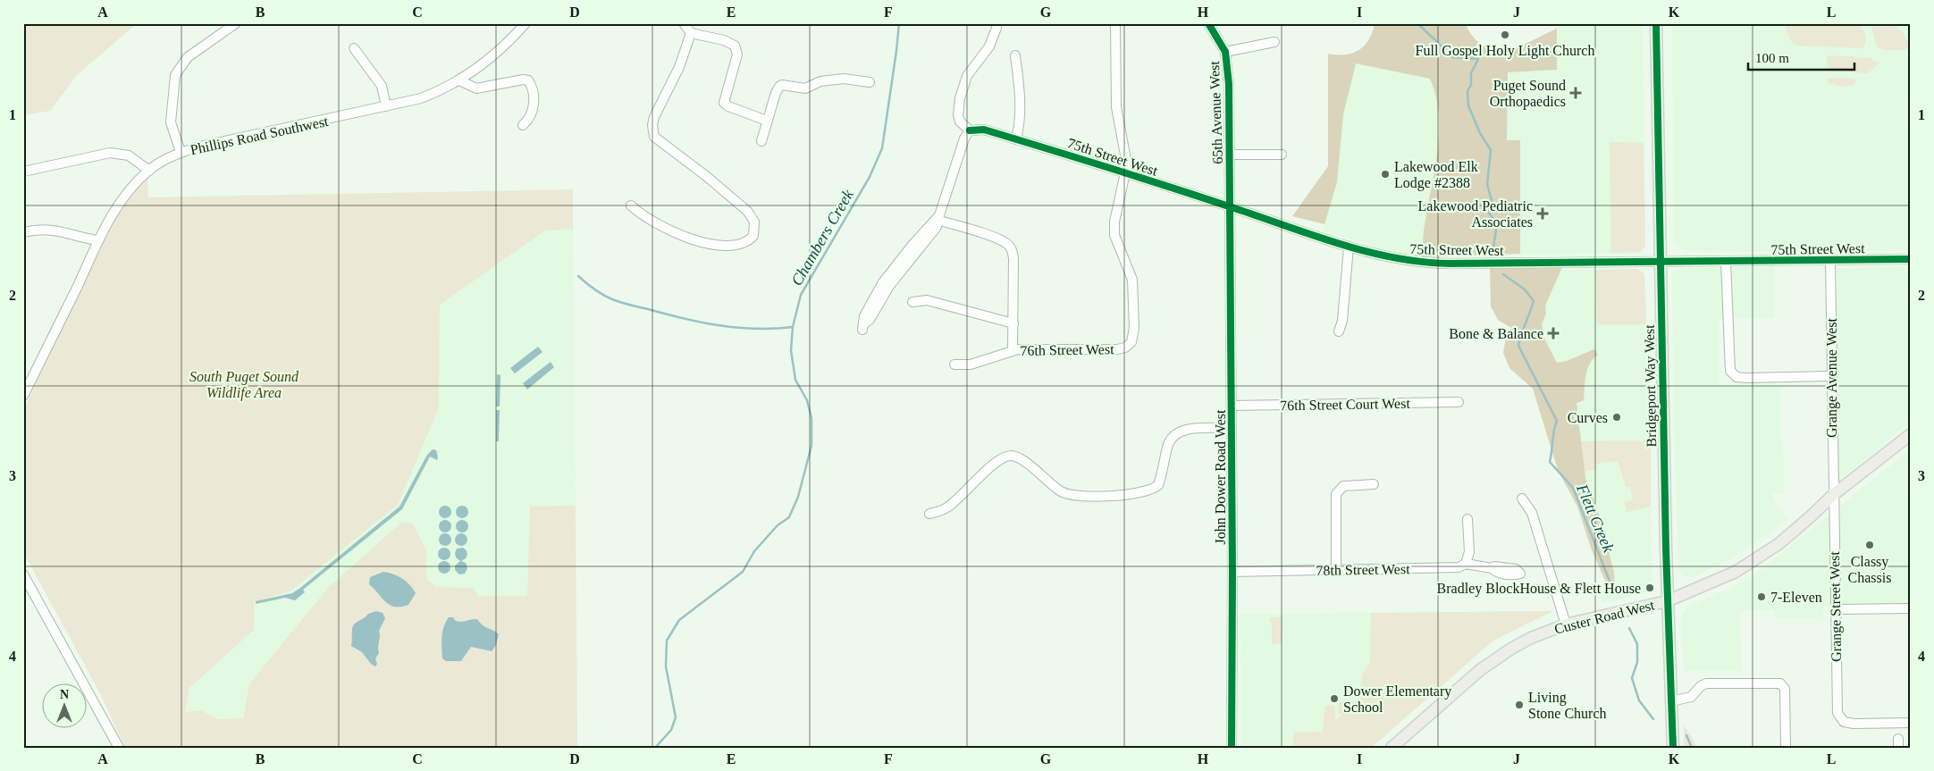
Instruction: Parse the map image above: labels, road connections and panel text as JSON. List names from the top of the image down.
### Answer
{
  "streets": {
    "main road": ["Bridgeport Way West", "Custer Road West"],
    "street": [
      "65th Avenue West",
      "Phillips Road Southwest",
      "75th Street West",
      "76th Street West",
      "Grange Avenue West",
      "76th Street Court West",
      "John Dower Road West",
      "78th Street West",
      "Grange Street West"
    ]
  },
  "crossings": [
    ["65th Avenue West", "75th Street West"],
    ["65th Avenue West", "John Dower Road West"],
    ["75th Street West", "76th Street West"],
    ["75th Street West", "Grange Avenue West"],
    ["75th Street West", "Bridgeport Way West"],
    ["75th Street West", "John Dower Road West"],
    ["Grange Avenue West", "Grange Street West"],
    ["Grange Avenue West", "Custer Road West"],
    ["Bridgeport Way West", "Custer Road West"],
    ["76th Street Court West", "John Dower Road West"],
    ["John Dower Road West", "78th Street West"],
    ["Grange Street West", "Custer Road West"]
  ],
  "water": ["Chambers Creek", "Flett Creek"],
  "parks": ["South Puget Sound Wildlife Area"],
  "places": {
    "other": [
      "Full Gospel Holy Light Church",
      "Lakewood Elk Lodge #2388",
      "Curves",
      "Classy Chassis",
      "Bradley BlockHouse & Flett House",
      "7-Eleven",
      "Dower Elementary School",
      "Living Stone Church"
    ],
    "health": ["Puget Sound Orthopaedics", "Lakewood Pediatric Associates", "Bone & Balance"]
  },
  "scale_bar": "100 m",
  "north": "top",
  "grid": {
    "columns": [
      "A",
      "B",
      "C",
      "D",
      "E",
      "F",
      "G",
      "H",
      "I",
      "J",
      "K",
      "L"
    ],
    "rows": [
      "1",
      "2",
      "3",
      "4"
    ]
  }
}
